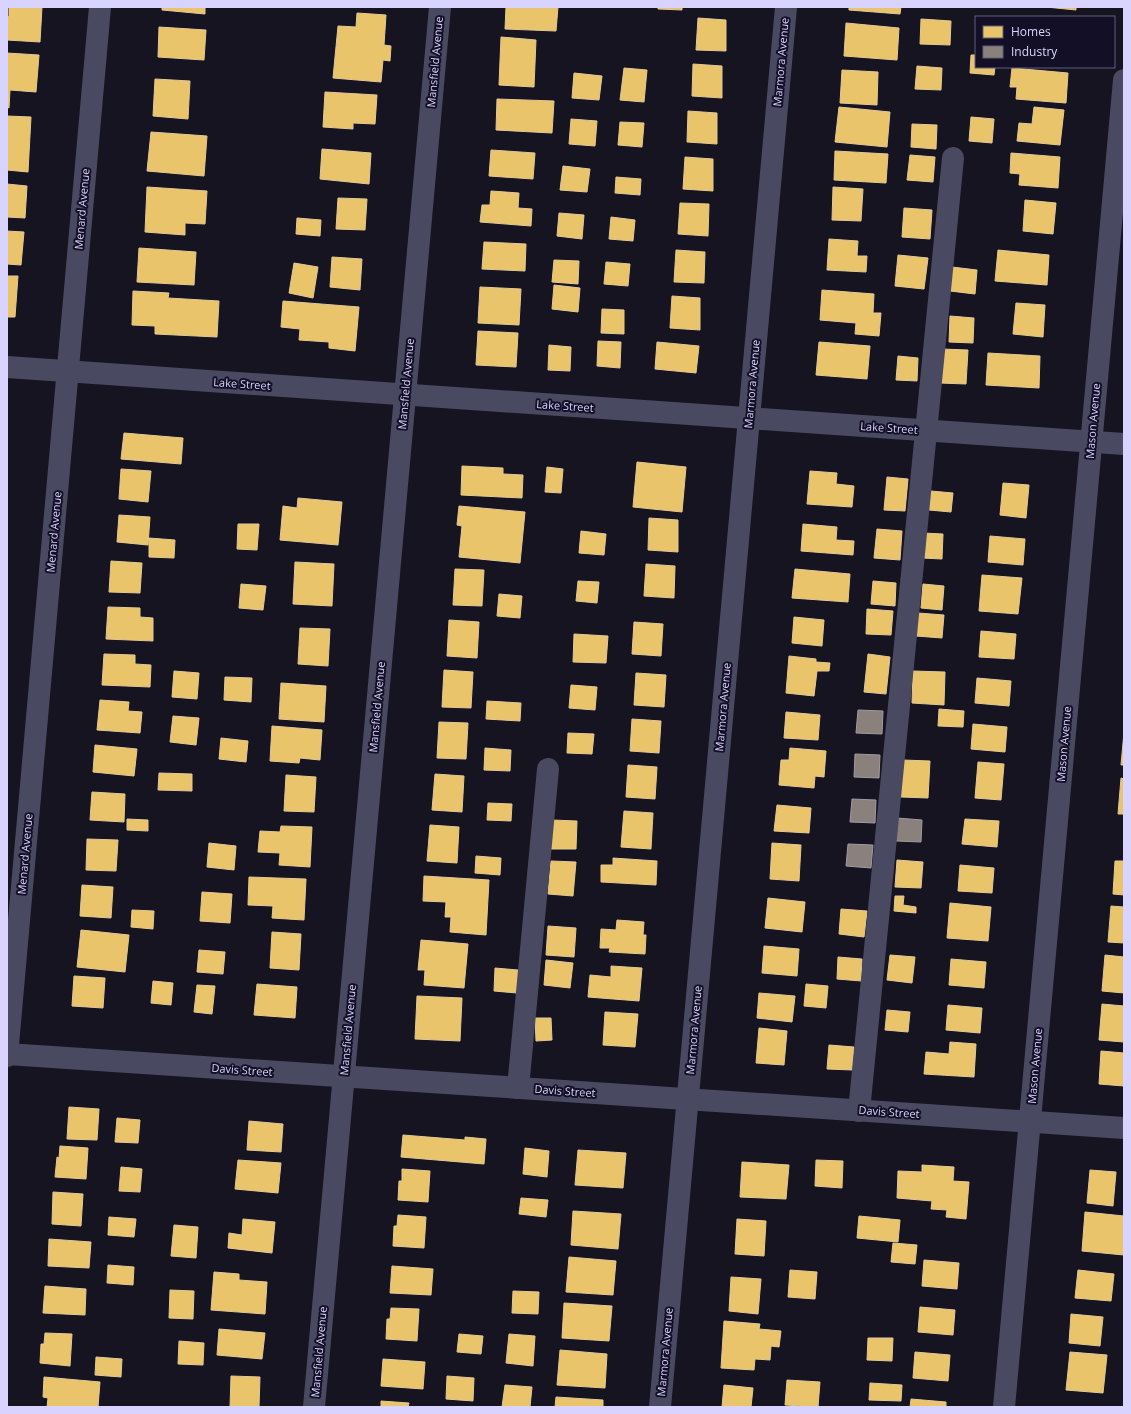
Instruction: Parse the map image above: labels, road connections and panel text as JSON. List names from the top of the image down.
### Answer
{
  "streets": {
    "street": [
      "Mansfield Avenue",
      "Marmora Avenue",
      "Menard Avenue",
      "Lake Street",
      "Mason Avenue",
      "Davis Street"
    ]
  },
  "crossings": [
    ["Mansfield Avenue", "Lake Street"],
    ["Mansfield Avenue", "Davis Street"],
    ["Marmora Avenue", "Lake Street"],
    ["Marmora Avenue", "Davis Street"],
    ["Menard Avenue", "Lake Street"],
    ["Menard Avenue", "Davis Street"],
    ["Lake Street", "Mason Avenue"],
    ["Mason Avenue", "Davis Street"]
  ],
  "legend": ["Homes", "Industry"]
}
